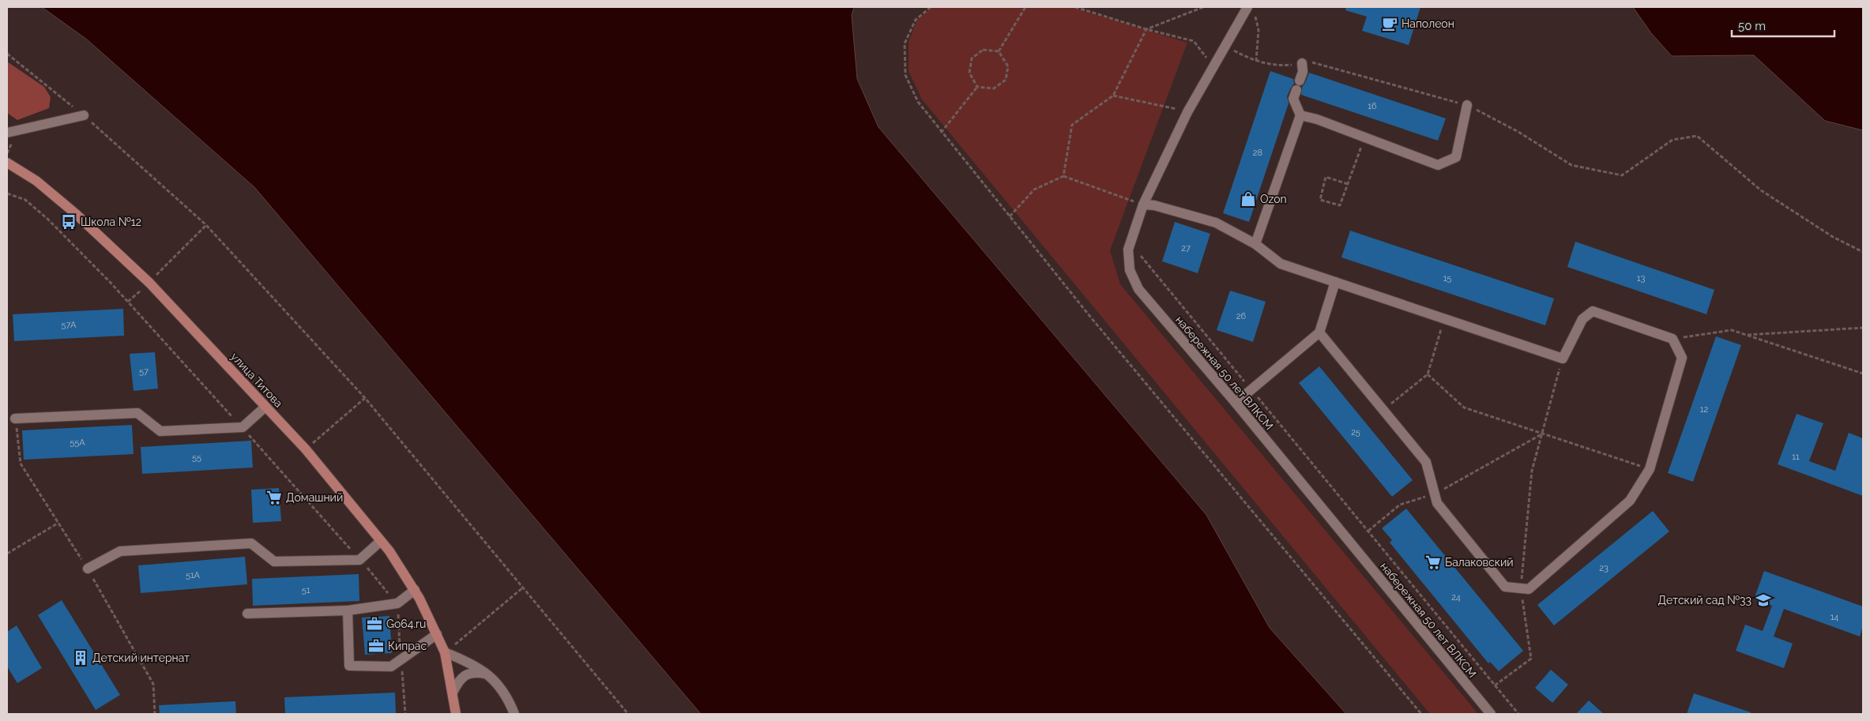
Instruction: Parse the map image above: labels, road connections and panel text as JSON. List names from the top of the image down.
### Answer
{
  "streets": {
    "main road": ["улица Титова"],
    "street": ["набережная 50 лет ВЛКСМ"]
  },
  "places": {
    "cafe": ["Наполеон"],
    "shop": ["Ozon"],
    "bus stop": ["Школа №12"],
    "supermarket": ["Домашний", "Балаковский"],
    "school or university": ["Детский сад №33"],
    "office": ["Go64.ru", "Кипрас"],
    "building": ["Детский интернат"]
  },
  "house_numbers": [
    "16",
    "28",
    "27",
    "15",
    "13",
    "26",
    "57А",
    "57",
    "12",
    "25",
    "55А",
    "11",
    "55",
    "23",
    "51А",
    "51",
    "24",
    "14"
  ],
  "scale_bar": "50 m"
}
